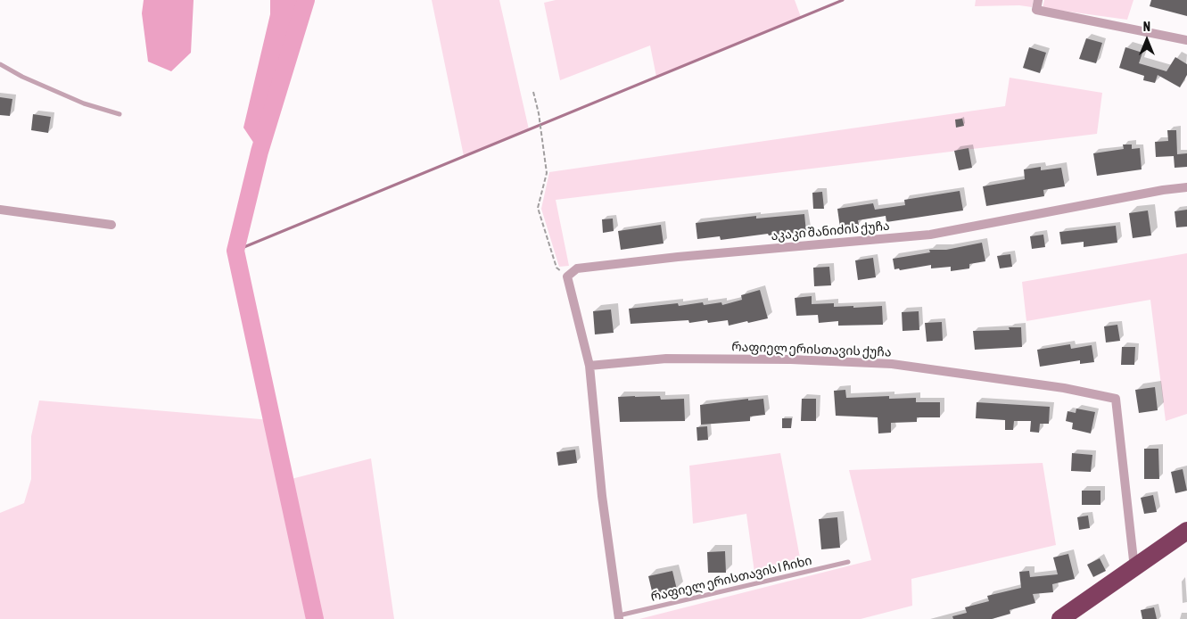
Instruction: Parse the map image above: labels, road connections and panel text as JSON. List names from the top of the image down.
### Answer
{
  "streets": {
    "street": ["აკაკი შანიძის ქუჩა", "რაფიელ ერისთავის ქუჩა"],
    "lane": ["რაფიელ ერისთავის I ჩიხი"]
  },
  "north": "top"
}
